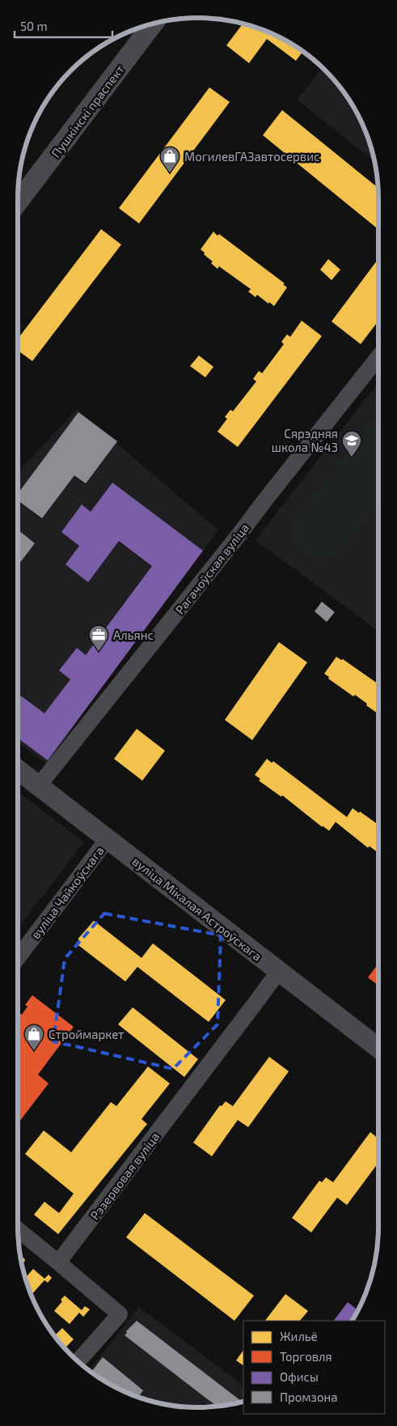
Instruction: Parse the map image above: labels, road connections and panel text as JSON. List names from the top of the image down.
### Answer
{
  "streets": {
    "main road": ["Пушкінскі праспект", "вуліца Мікалая Астроўскага"],
    "street": ["Рагачоўская вуліца", "вуліца Чайкоўскага", "Рэзервовая вуліца"]
  },
  "crossings": [
    ["Рагачоўская вуліца", "вуліца Мікалая Астроўскага"],
    ["вуліца Чайкоўскага", "вуліца Мікалая Астроўскага"],
    ["вуліца Мікалая Астроўскага", "Рэзервовая вуліца"]
  ],
  "places": {
    "shop": ["МогилевГАЗавтосервис", "Строймаркет"],
    "school or university": ["Сярэдняя школа №43"],
    "office": ["Альянс"]
  },
  "legend": [
    "Жильё",
    "Торговля",
    "Офисы",
    "Промзона"
  ],
  "scale_bar": "50 m"
}
